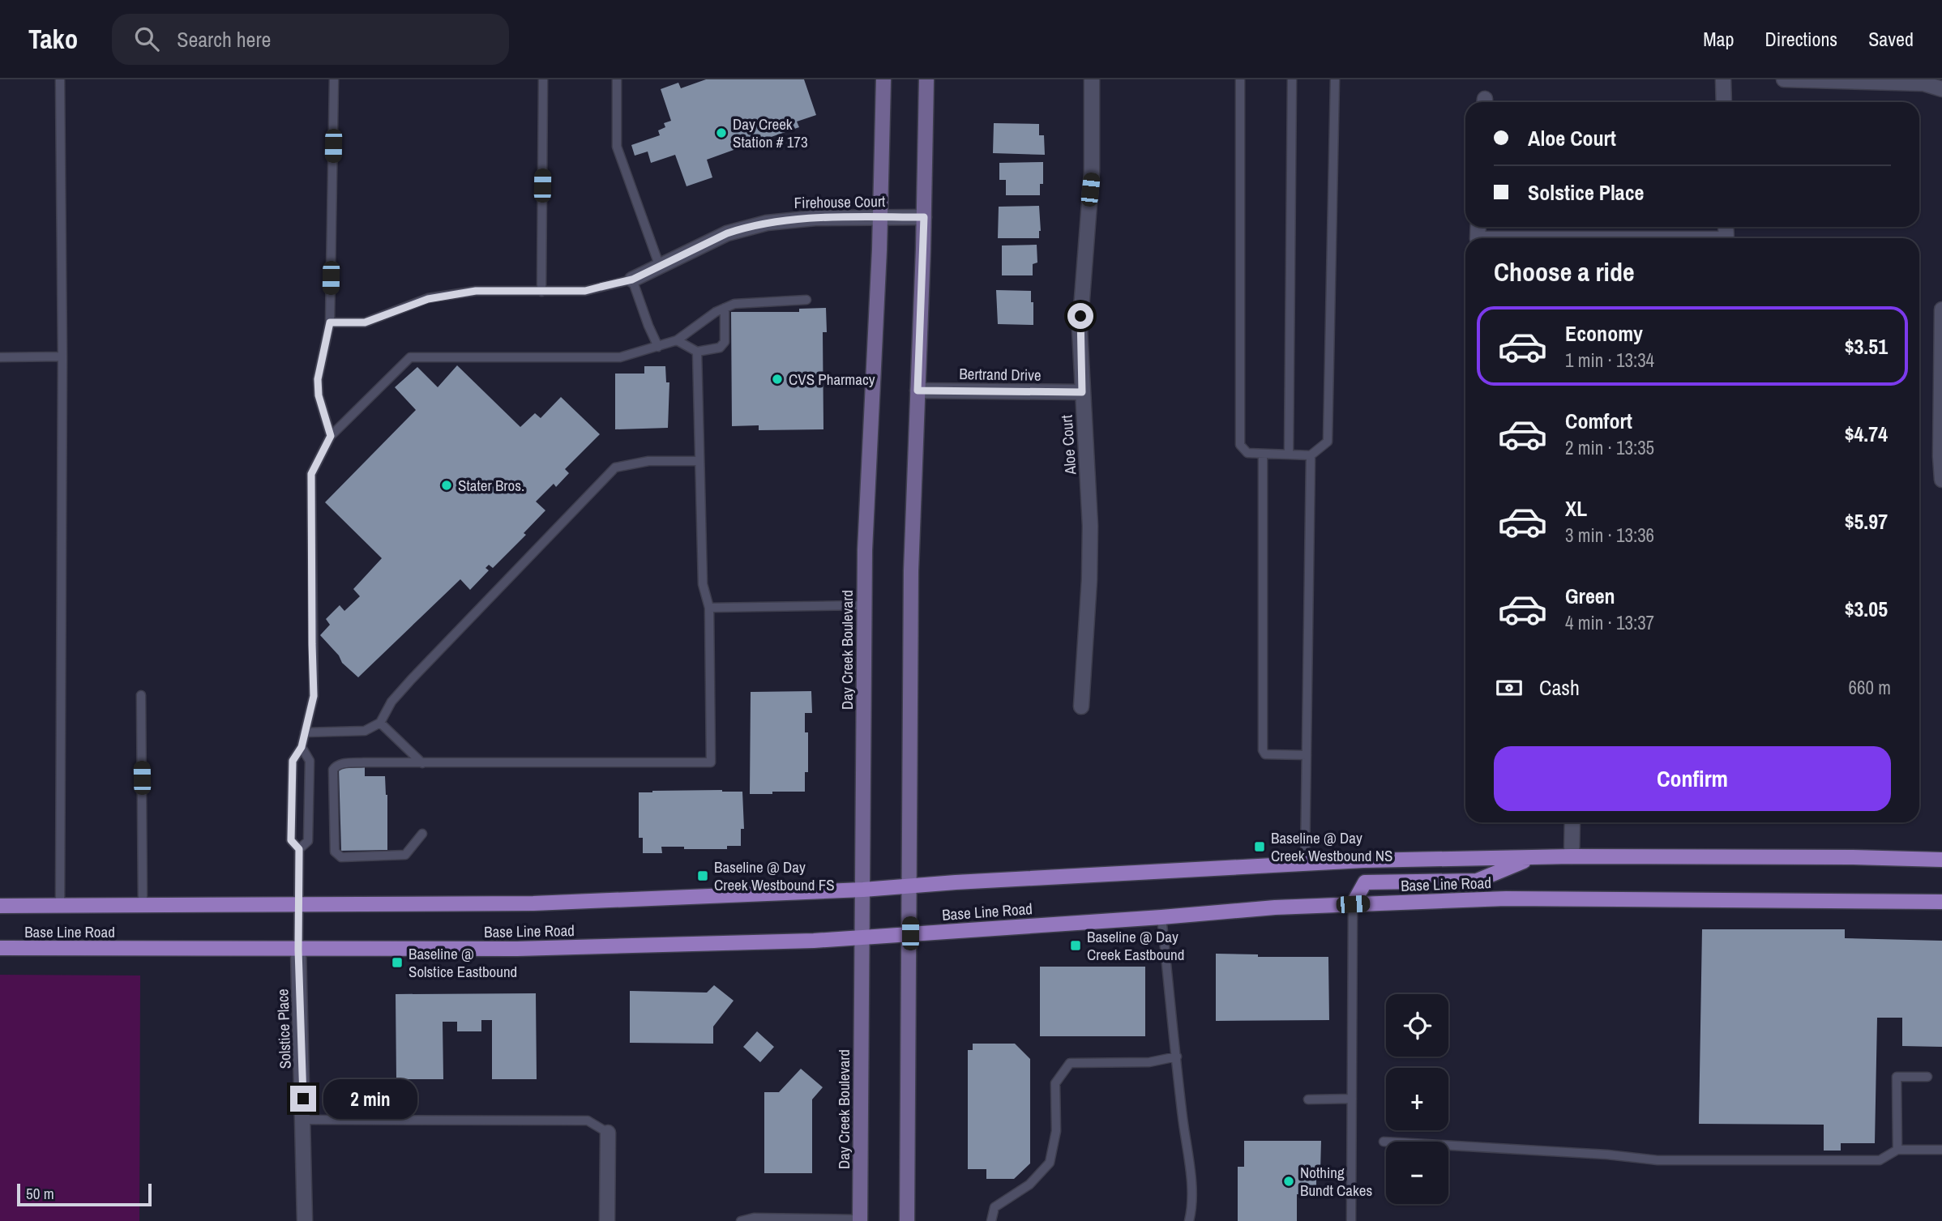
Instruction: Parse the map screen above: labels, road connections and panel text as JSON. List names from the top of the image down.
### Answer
{
  "streets": {
    "main road": ["Day Creek Boulevard", "Base Line Road"],
    "street": [
      "Firehouse Court",
      "Bertrand Drive",
      "Aloe Court",
      "Solstice Place"
    ]
  },
  "crossings": [
    ["Firehouse Court", "Day Creek Boulevard"],
    ["Bertrand Drive", "Aloe Court"],
    ["Day Creek Boulevard", "Base Line Road"],
    ["Base Line Road", "Solstice Place"]
  ],
  "places": {
    "other": [
      "Day Creek Station # 173",
      "CVS Pharmacy",
      "Stater Bros.",
      "Nothing Bundt Cakes"
    ],
    "transit": [
      "Baseline @ Day Creek Westbound NS",
      "Baseline @ Day Creek Westbound FS",
      "Baseline @ Day Creek Eastbound",
      "Baseline @ Solstice Eastbound"
    ]
  },
  "scale_bar": "50 m",
  "page": {
    "header": "Tako",
    "search": "Search here",
    "nav": ["Map", "Directions", "Saved"],
    "banner": ["Aloe Court", "Solstice Place"],
    "heading": "Choose a ride",
    "list": [
      {
        "name": "Economy",
        "note": "1 min · 13:34",
        "value": "$3.51"
      },
      {
        "name": "Comfort",
        "note": "2 min · 13:35",
        "value": "$4.74"
      },
      {
        "name": "XL",
        "note": "3 min · 13:36",
        "value": "$5.97"
      },
      {
        "name": "Green",
        "note": "4 min · 13:37",
        "value": "$3.05"
      }
    ],
    "pay": ["Cash", "660 m"],
    "buttons": "Confirm",
    "map_buttons": ["+", "−"],
    "bubble": "2 min",
    "scale": "50 m"
  }
}
